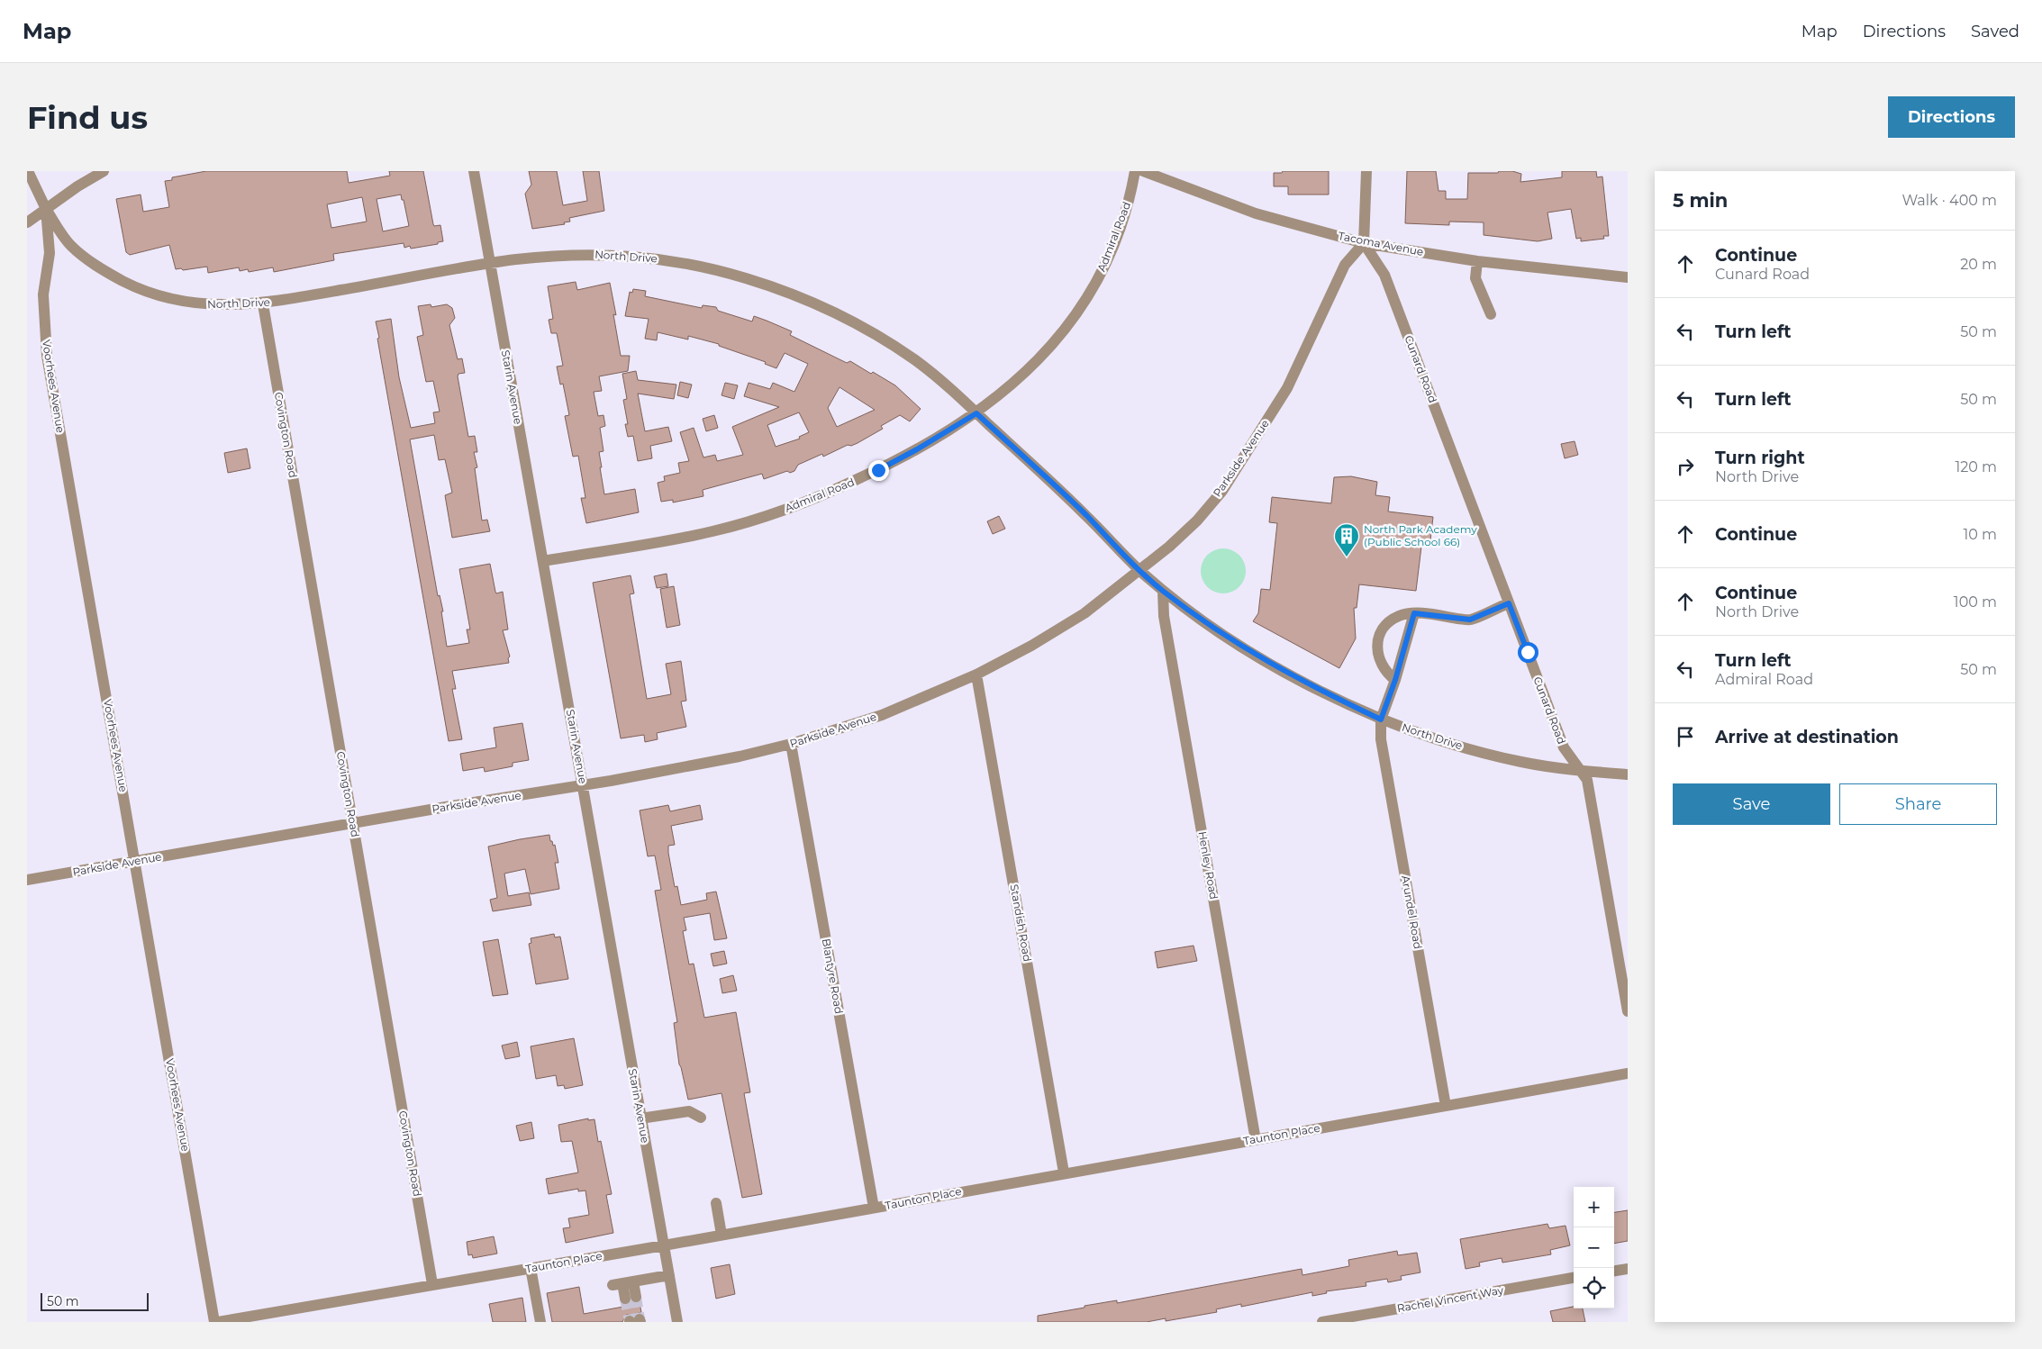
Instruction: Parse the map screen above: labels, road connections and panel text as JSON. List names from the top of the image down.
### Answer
{
  "streets": {
    "street": [
      "Admiral Road",
      "Tacoma Avenue",
      "North Drive",
      "Cunard Road",
      "Voorhees Avenue",
      "Starin Avenue",
      "Covington Road",
      "Parkside Avenue",
      "Henley Road",
      "Arundel Road",
      "Standish Road",
      "Blantyre Road",
      "Taunton Place",
      "Rachel Vincent Way"
    ]
  },
  "crossings": [
    ["Admiral Road", "North Drive"],
    ["Admiral Road", "Starin Avenue"],
    ["Tacoma Avenue", "Cunard Road"],
    ["Tacoma Avenue", "Parkside Avenue"],
    ["North Drive", "Cunard Road"],
    ["North Drive", "Voorhees Avenue"],
    ["North Drive", "Starin Avenue"],
    ["North Drive", "Covington Road"],
    ["North Drive", "Parkside Avenue"],
    ["North Drive", "Henley Road"],
    ["North Drive", "Arundel Road"],
    ["Cunard Road", "Parkside Avenue"],
    ["Voorhees Avenue", "Parkside Avenue"],
    ["Voorhees Avenue", "Taunton Place"],
    ["Starin Avenue", "Parkside Avenue"],
    ["Starin Avenue", "Taunton Place"],
    ["Covington Road", "Parkside Avenue"],
    ["Covington Road", "Taunton Place"],
    ["Parkside Avenue", "Standish Road"],
    ["Parkside Avenue", "Blantyre Road"],
    ["Henley Road", "Taunton Place"],
    ["Arundel Road", "Taunton Place"],
    ["Standish Road", "Taunton Place"],
    ["Blantyre Road", "Taunton Place"]
  ],
  "places": {
    "building": ["North Park Academy (Public School 66)"]
  },
  "scale_bar": "50 m",
  "page": {
    "header": "Map",
    "nav": ["Map", "Directions", "Saved"],
    "buttons": [
      "Directions",
      ["Save", "Share"]
    ],
    "title": "Find us",
    "heading": ["5 min", "Walk · 400 m"],
    "list": [
      ["Continue", "Cunard Road", "20 m"],
      ["Turn left", "50 m"],
      ["Turn left", "50 m"],
      ["Turn right", "North Drive", "120 m"],
      ["Continue", "10 m"],
      ["Continue", "North Drive", "100 m"],
      ["Turn left", "Admiral Road", "50 m"],
      "Arrive at destination"
    ],
    "map_buttons": ["+", "−"],
    "scale": "50 m"
  }
}
